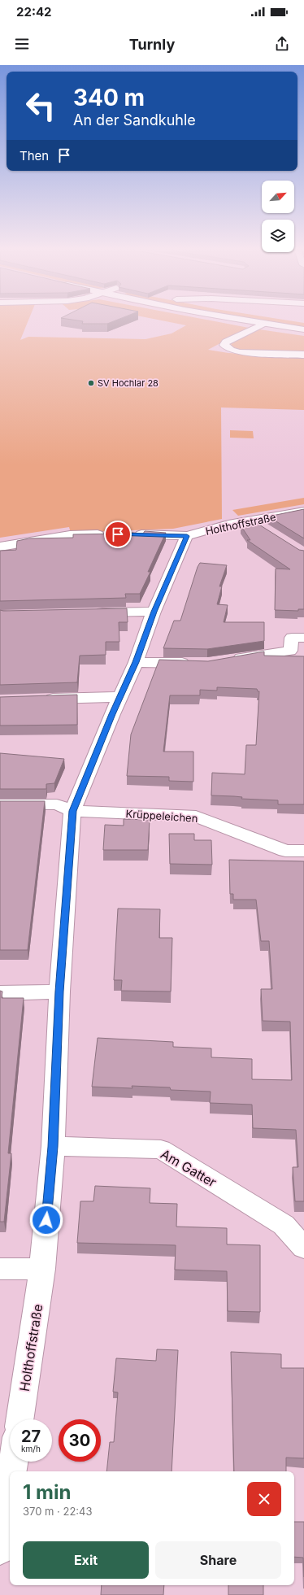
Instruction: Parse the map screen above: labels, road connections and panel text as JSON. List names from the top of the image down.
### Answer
{
  "streets": {
    "street": ["Holthoffstraße", "Krüppeleichen", "Am Gatter"]
  },
  "crossings": [
    ["Holthoffstraße", "Krüppeleichen"],
    ["Holthoffstraße", "Am Gatter"]
  ],
  "places": ["SV Hochlar 28"],
  "north": "top right",
  "page": {
    "status": "22:42",
    "header": "Turnly",
    "turn": ["340 m", "An der Sandkuhle"],
    "then": "Then",
    "speed": "27 km/h",
    "limit": "30",
    "heading": ["1 min", "370 m · 22:43"],
    "buttons": ["Exit", "Share"]
  }
}
